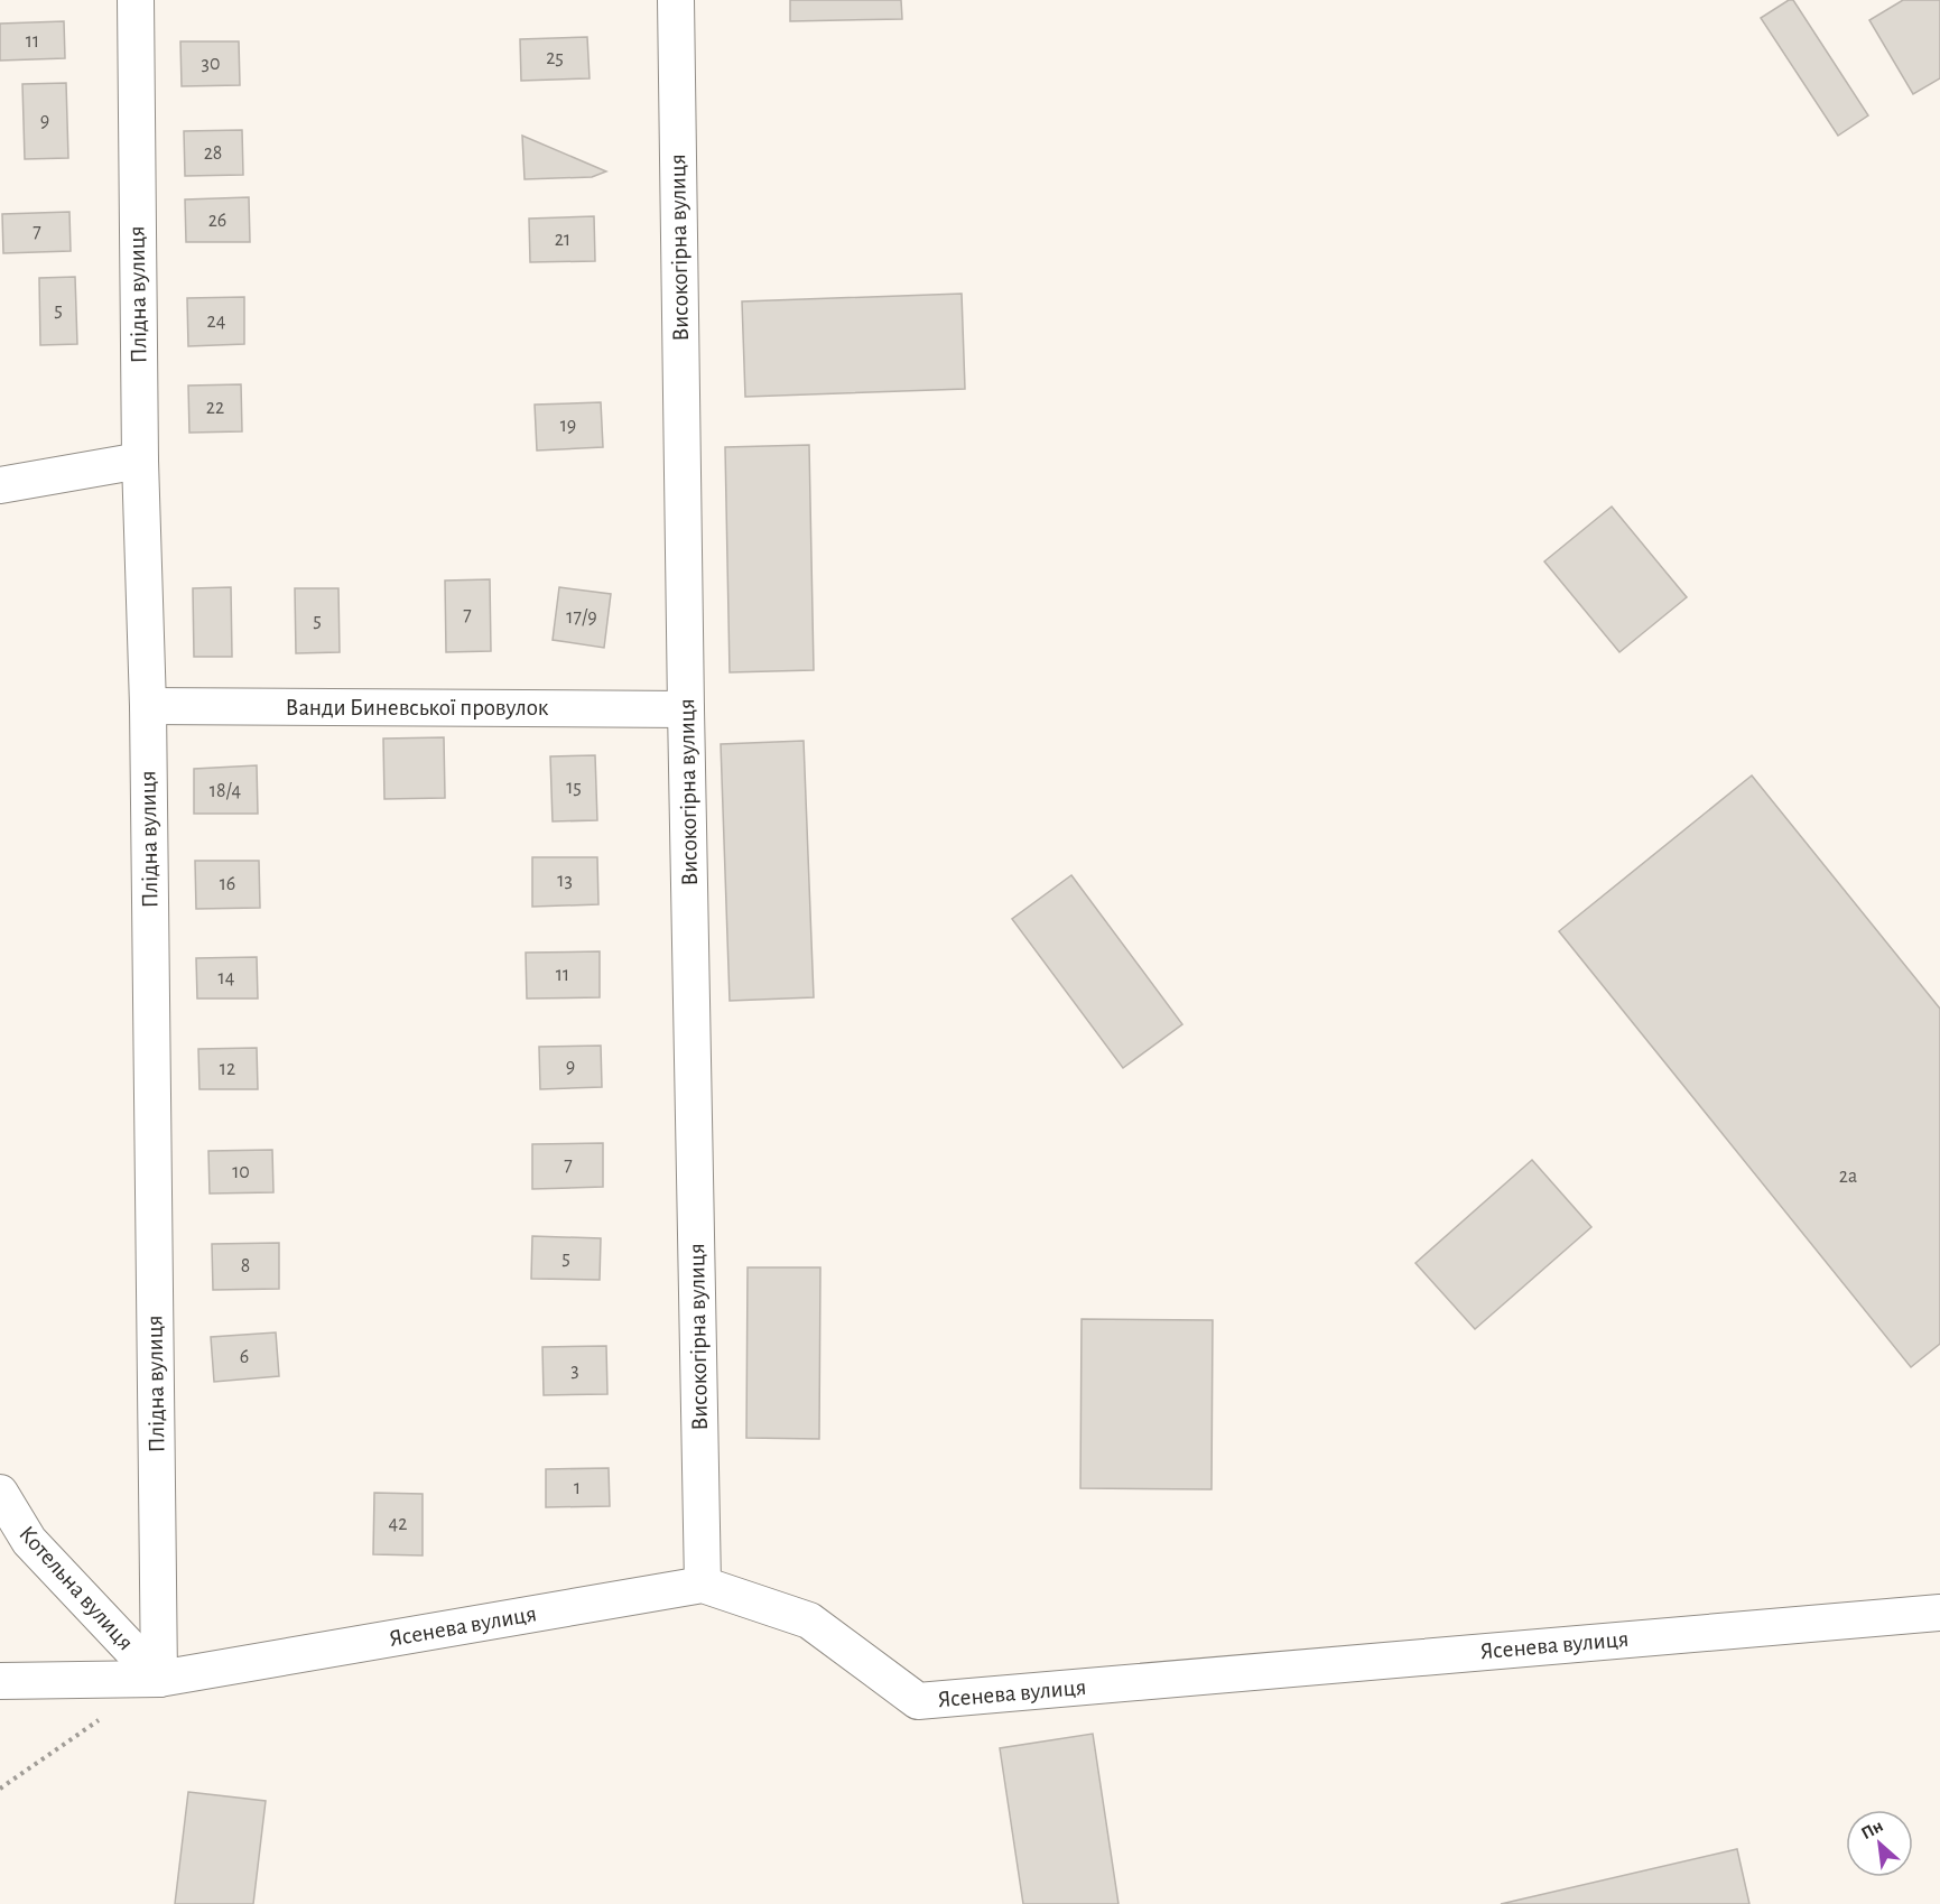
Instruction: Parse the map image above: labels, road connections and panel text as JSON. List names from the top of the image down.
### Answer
{
  "streets": {
    "street": [
      "Високогірна вулиця",
      "Плідна вулиця",
      "Ванди Биневської провулок",
      "Котельна вулиця",
      "Ясенева вулиця"
    ]
  },
  "crossings": [
    ["Високогірна вулиця", "Ванди Биневської провулок"],
    ["Високогірна вулиця", "Ясенева вулиця"],
    ["Плідна вулиця", "Ванди Биневської провулок"],
    ["Плідна вулиця", "Котельна вулиця"],
    ["Плідна вулиця", "Ясенева вулиця"],
    ["Котельна вулиця", "Ясенева вулиця"]
  ],
  "house_numbers": [
    "11",
    "25",
    "30",
    "9",
    "28",
    "26",
    "7",
    "21",
    "5",
    "24",
    "22",
    "19",
    "7",
    "17/9",
    "5",
    "15",
    "18/4",
    "13",
    "16",
    "11",
    "14",
    "9",
    "12",
    "7",
    "10",
    "2а",
    "5",
    "8",
    "6",
    "3",
    "1",
    "42"
  ],
  "north": "top left"
}
